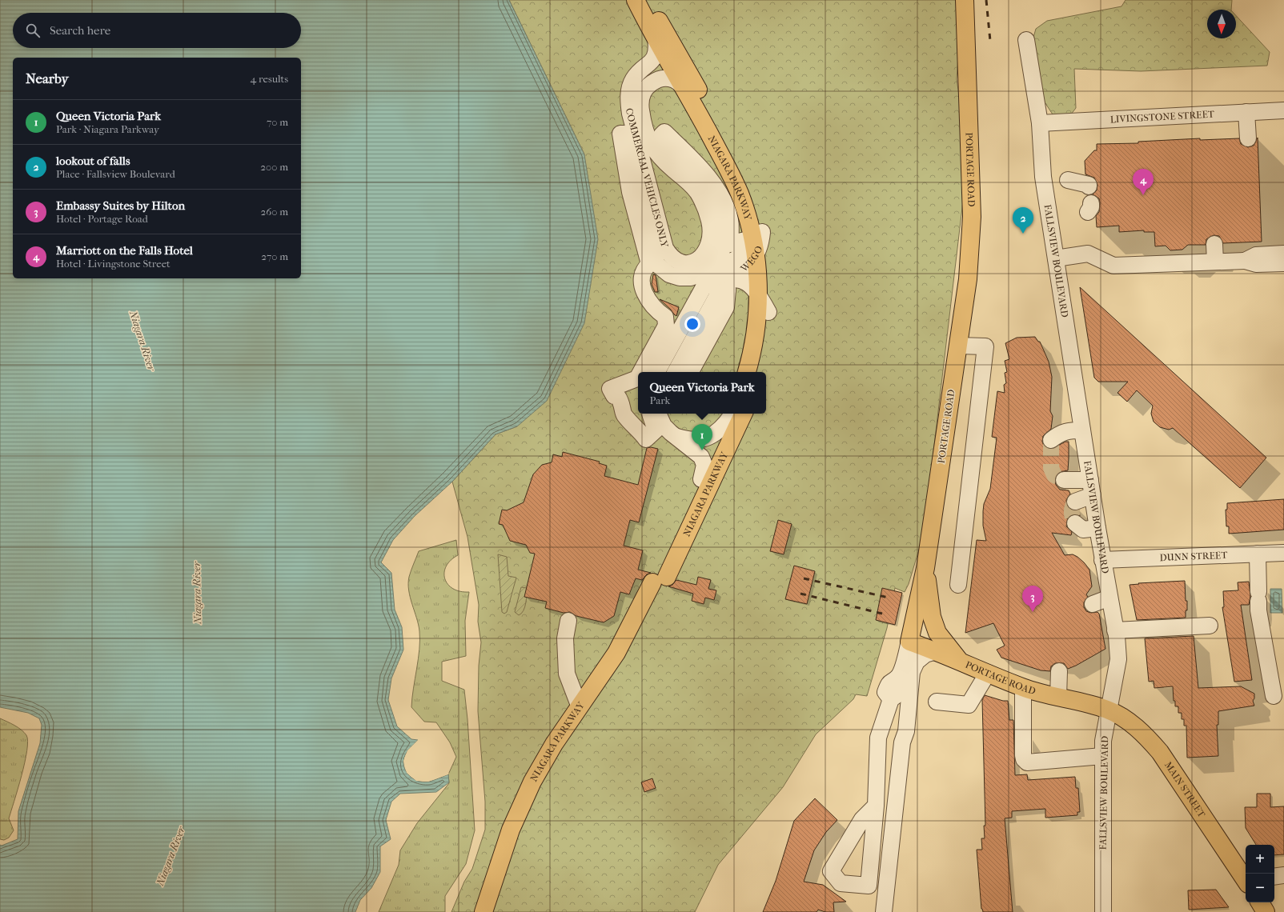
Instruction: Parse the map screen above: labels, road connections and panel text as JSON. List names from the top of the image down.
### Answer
{
  "streets": {
    "main road": ["PORTAGE ROAD", "NIAGARA PARKWAY", "MAIN STREET"],
    "street": [
      "LIVINGSTONE STREET",
      "COMMERCIAL VEHICLES ONLY",
      "WEGO",
      "FALLSVIEW BOULEVARD",
      "DUNN STREET"
    ]
  },
  "crossings": [
    ["LIVINGSTONE STREET", "FALLSVIEW BOULEVARD"],
    ["PORTAGE ROAD", "FALLSVIEW BOULEVARD"],
    ["PORTAGE ROAD", "MAIN STREET"],
    ["COMMERCIAL VEHICLES ONLY", "NIAGARA PARKWAY"],
    ["NIAGARA PARKWAY", "WEGO"],
    ["FALLSVIEW BOULEVARD", "DUNN STREET"],
    ["FALLSVIEW BOULEVARD", "MAIN STREET"]
  ],
  "water": ["Niagara River"],
  "north": "bottom",
  "page": {
    "search": "Search here",
    "heading": ["Nearby", "4 results"],
    "list": [
      {
        "mark": "1",
        "name": "Queen Victoria Park",
        "note": "Park · Niagara Parkway",
        "value": "70 m"
      },
      {
        "mark": "2",
        "name": "lookout of falls",
        "note": "Place · Fallsview Boulevard",
        "value": "200 m"
      },
      {
        "mark": "3",
        "name": "Embassy Suites by Hilton",
        "note": "Hotel · Portage Road",
        "value": "260 m"
      },
      {
        "mark": "4",
        "name": "Marriott on the Falls Hotel",
        "note": "Hotel · Livingstone Street",
        "value": "270 m"
      }
    ],
    "pins": [
      "4",
      "2",
      "1",
      "3"
    ],
    "popup": ["Queen Victoria Park", "Park"],
    "map_buttons": ["+", "−"]
  }
}
